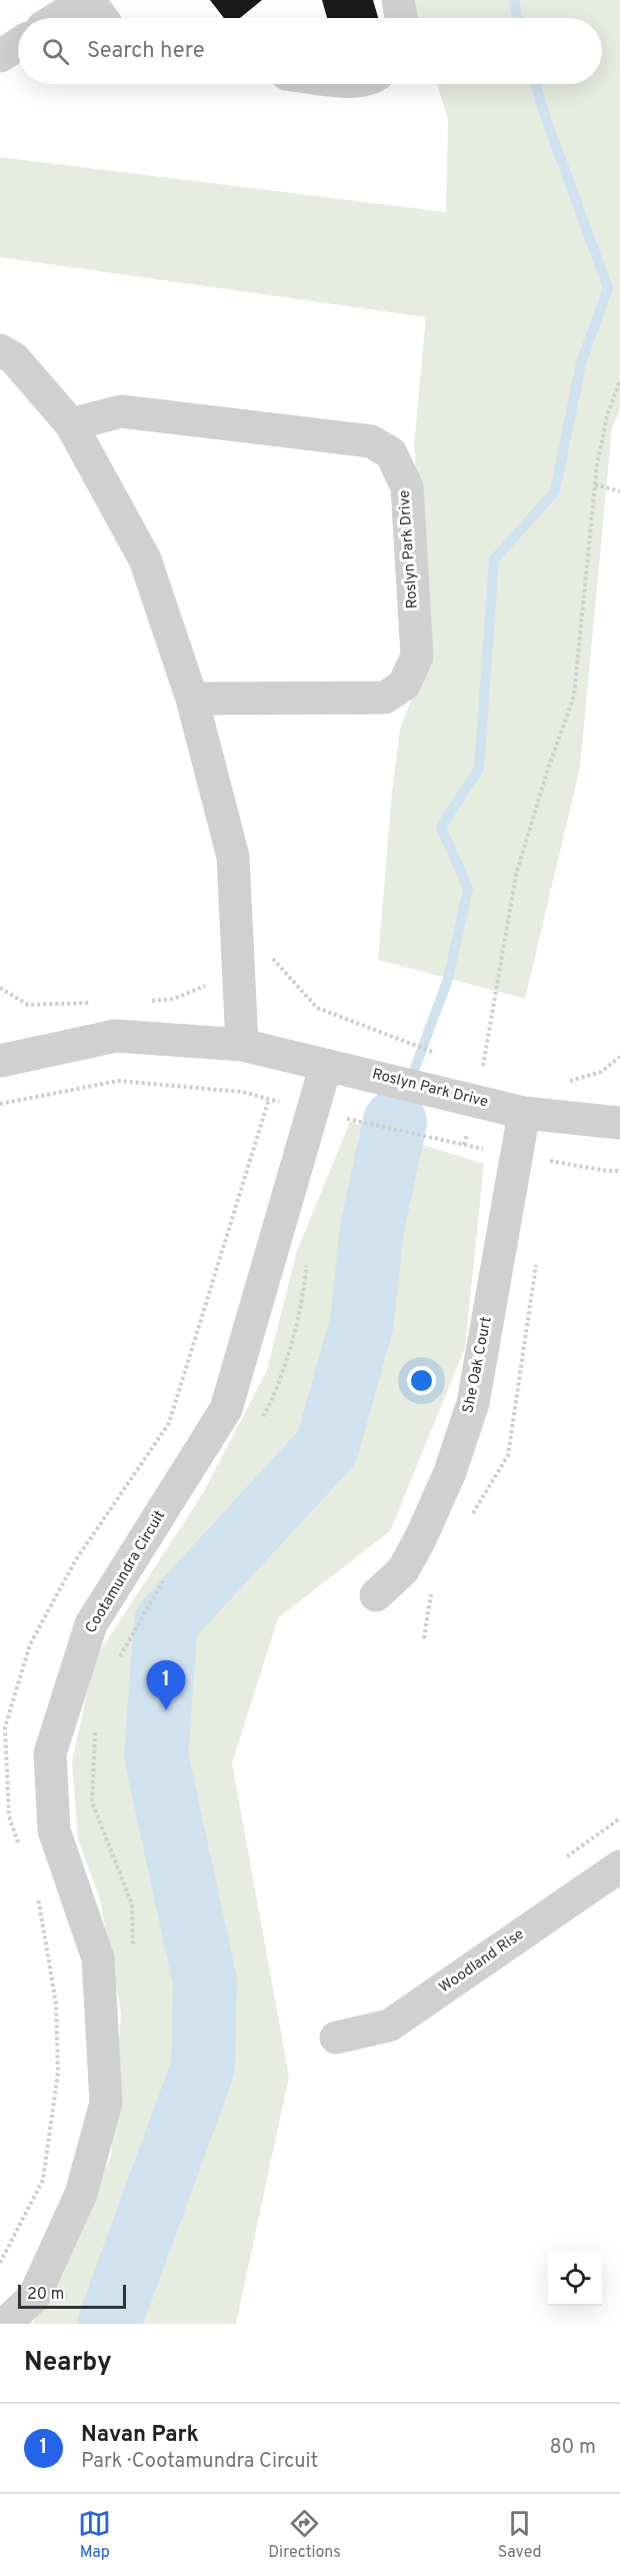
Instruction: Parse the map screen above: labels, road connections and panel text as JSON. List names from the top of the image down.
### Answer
{
  "streets": {
    "street": [
      "Roslyn Park Drive",
      "She Oak Court",
      "Cootamundra Circuit",
      "Woodland Rise"
    ]
  },
  "crossings": [
    ["Roslyn Park Drive", "She Oak Court"],
    ["Roslyn Park Drive", "Cootamundra Circuit"]
  ],
  "scale_bar": "20 m",
  "page": {
    "search": "Search here",
    "pins": "1",
    "scale": "20 m",
    "heading": "Nearby",
    "list": [
      {
        "mark": "1",
        "name": "Navan Park",
        "note": "Park · Cootamundra Circuit",
        "value": "80 m"
      }
    ],
    "nav": ["Map", "Directions", "Saved"]
  }
}
